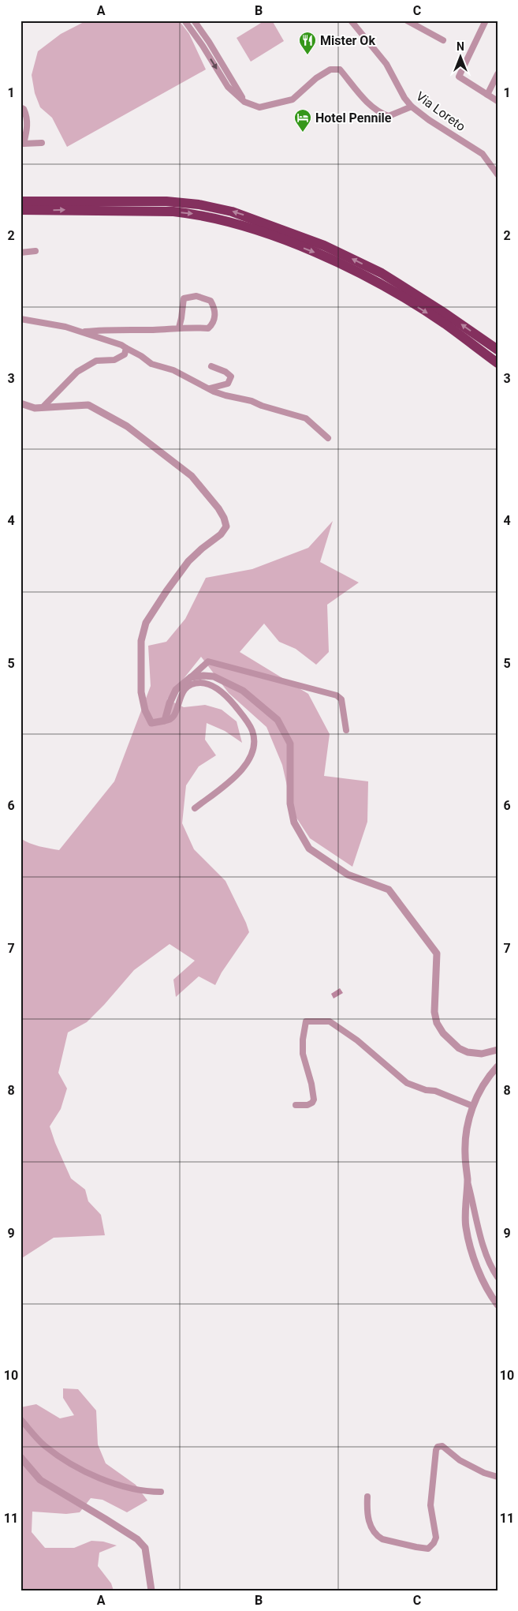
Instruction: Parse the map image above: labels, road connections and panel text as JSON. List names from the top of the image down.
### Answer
{
  "streets": {
    "street": ["Via Loreto"]
  },
  "places": {
    "restaurant": ["Mister Ok"],
    "hotel": ["Hotel Pennile"]
  },
  "north": "top",
  "grid": {
    "columns": ["A", "B", "C"],
    "rows": [
      "1",
      "2",
      "3",
      "4",
      "5",
      "6",
      "7",
      "8",
      "9",
      "10",
      "11"
    ]
  }
}
